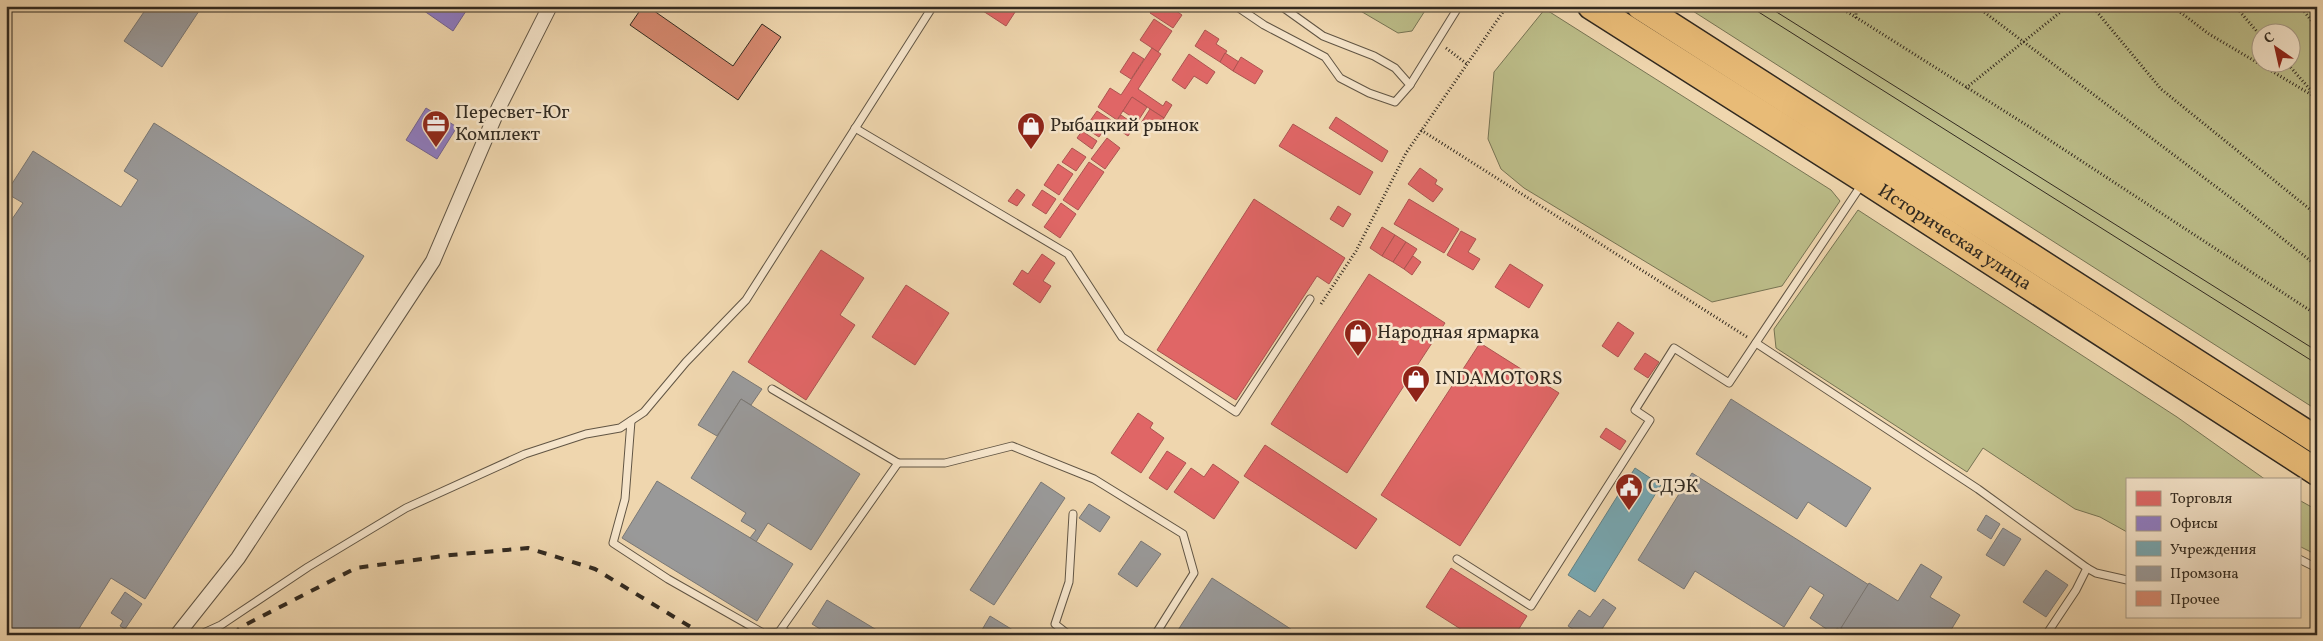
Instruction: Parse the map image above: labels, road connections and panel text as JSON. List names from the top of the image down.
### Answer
{
  "streets": {
    "highway": ["Историческая улица"]
  },
  "places": {
    "office": ["Пересвет-Юг Комплект"],
    "shop": ["Рыбацкий рынок", "Народная ярмарка", "INDAMOTORS"],
    "public building": ["СДЭК"]
  },
  "legend": [
    "Торговля",
    "Офисы",
    "Учреждения",
    "Промзона",
    "Прочее"
  ],
  "north": "top left"
}
